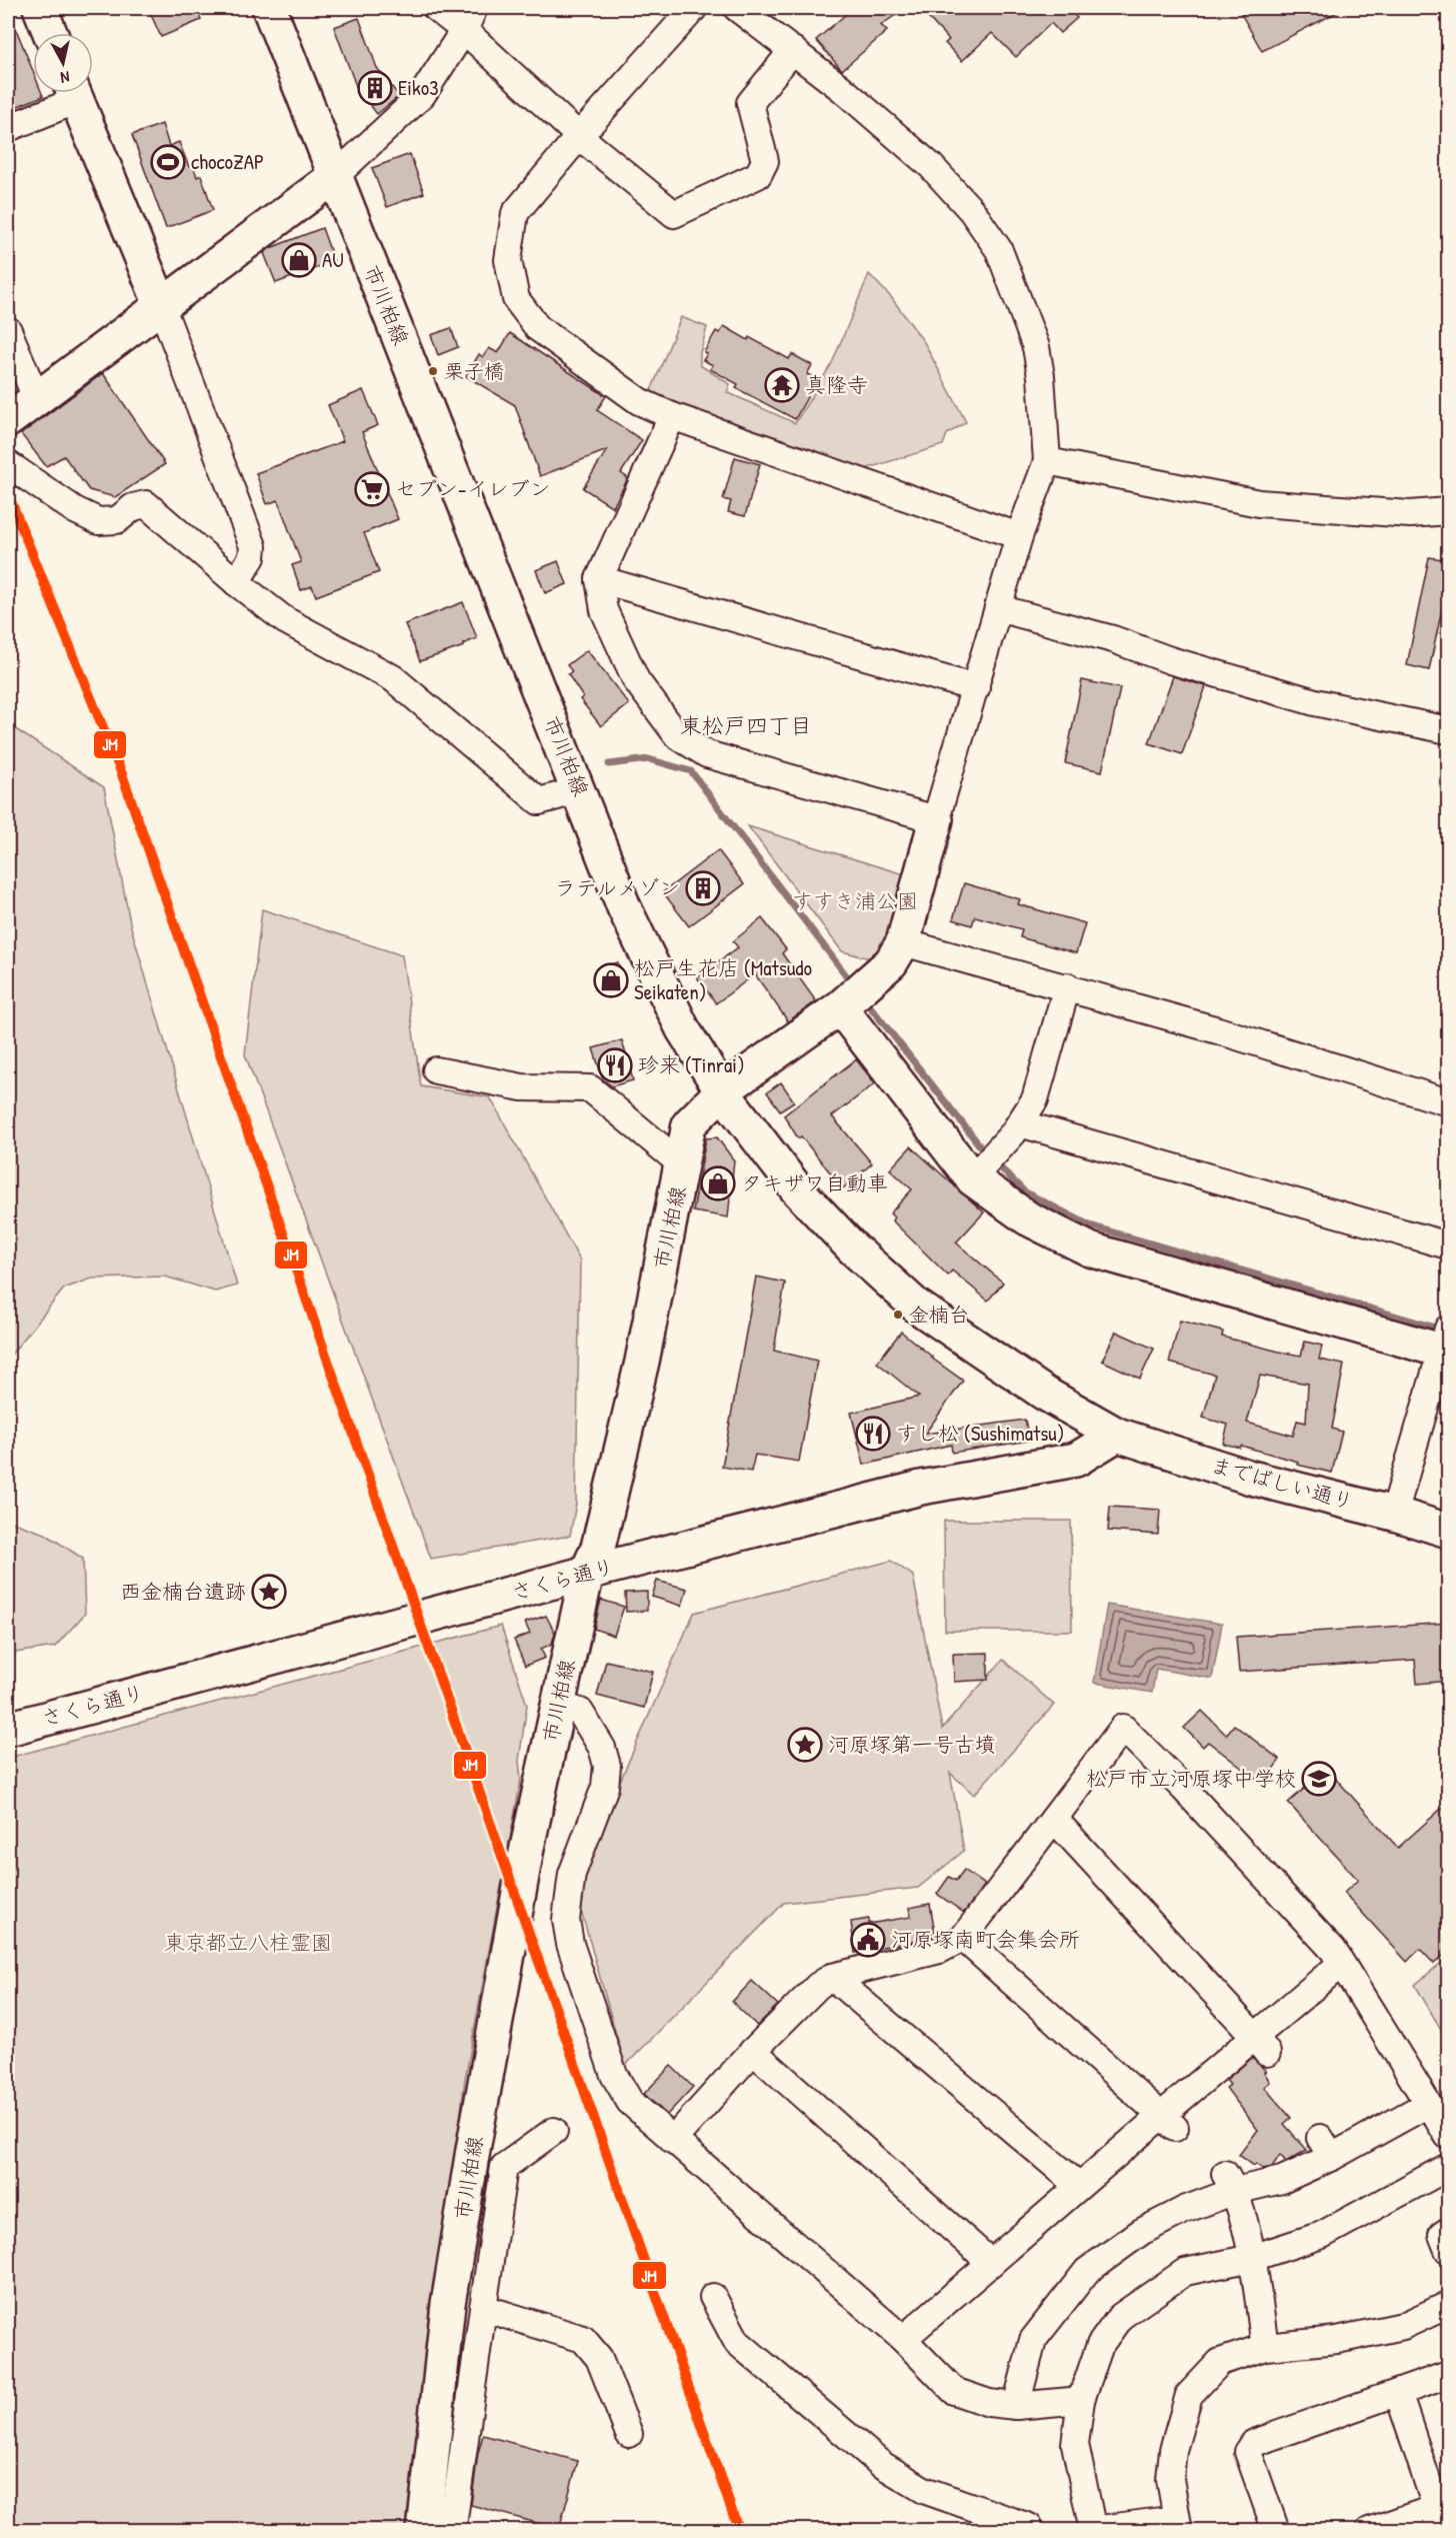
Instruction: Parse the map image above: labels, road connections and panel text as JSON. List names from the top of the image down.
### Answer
{
  "streets": {
    "street": ["市川柏線", "までばしい通り", "さくら通り"]
  },
  "crossings": [
    ["市川柏線", "までばしい通り"],
    ["市川柏線", "さくら通り"],
    ["までばしい通り", "さくら通り"]
  ],
  "districts": ["東松戸四丁目"],
  "parks": ["すすき浦公園", "東京都立八柱霊園"],
  "places": {
    "building": ["Eiko3", "ラテルメゾン"],
    "sports": ["chocoZAP"],
    "shop": ["AU", "松戸生花店 (Matsudo Seikaten)", "タキザワ自動車"],
    "other": ["栗子橋", "金楠台"],
    "temple": ["真隆寺"],
    "supermarket": ["セブン-イレブン"],
    "restaurant": ["珍来 (Tinrai)", "すし松 (Sushimatsu)"],
    "place": ["西金楠台遺跡", "河原塚第一号古墳"],
    "school or university": ["松戸市立河原塚中学校"],
    "public building": ["河原塚南町会集会所"]
  },
  "lines": ["transit line JM"],
  "north": "bottom"
}
